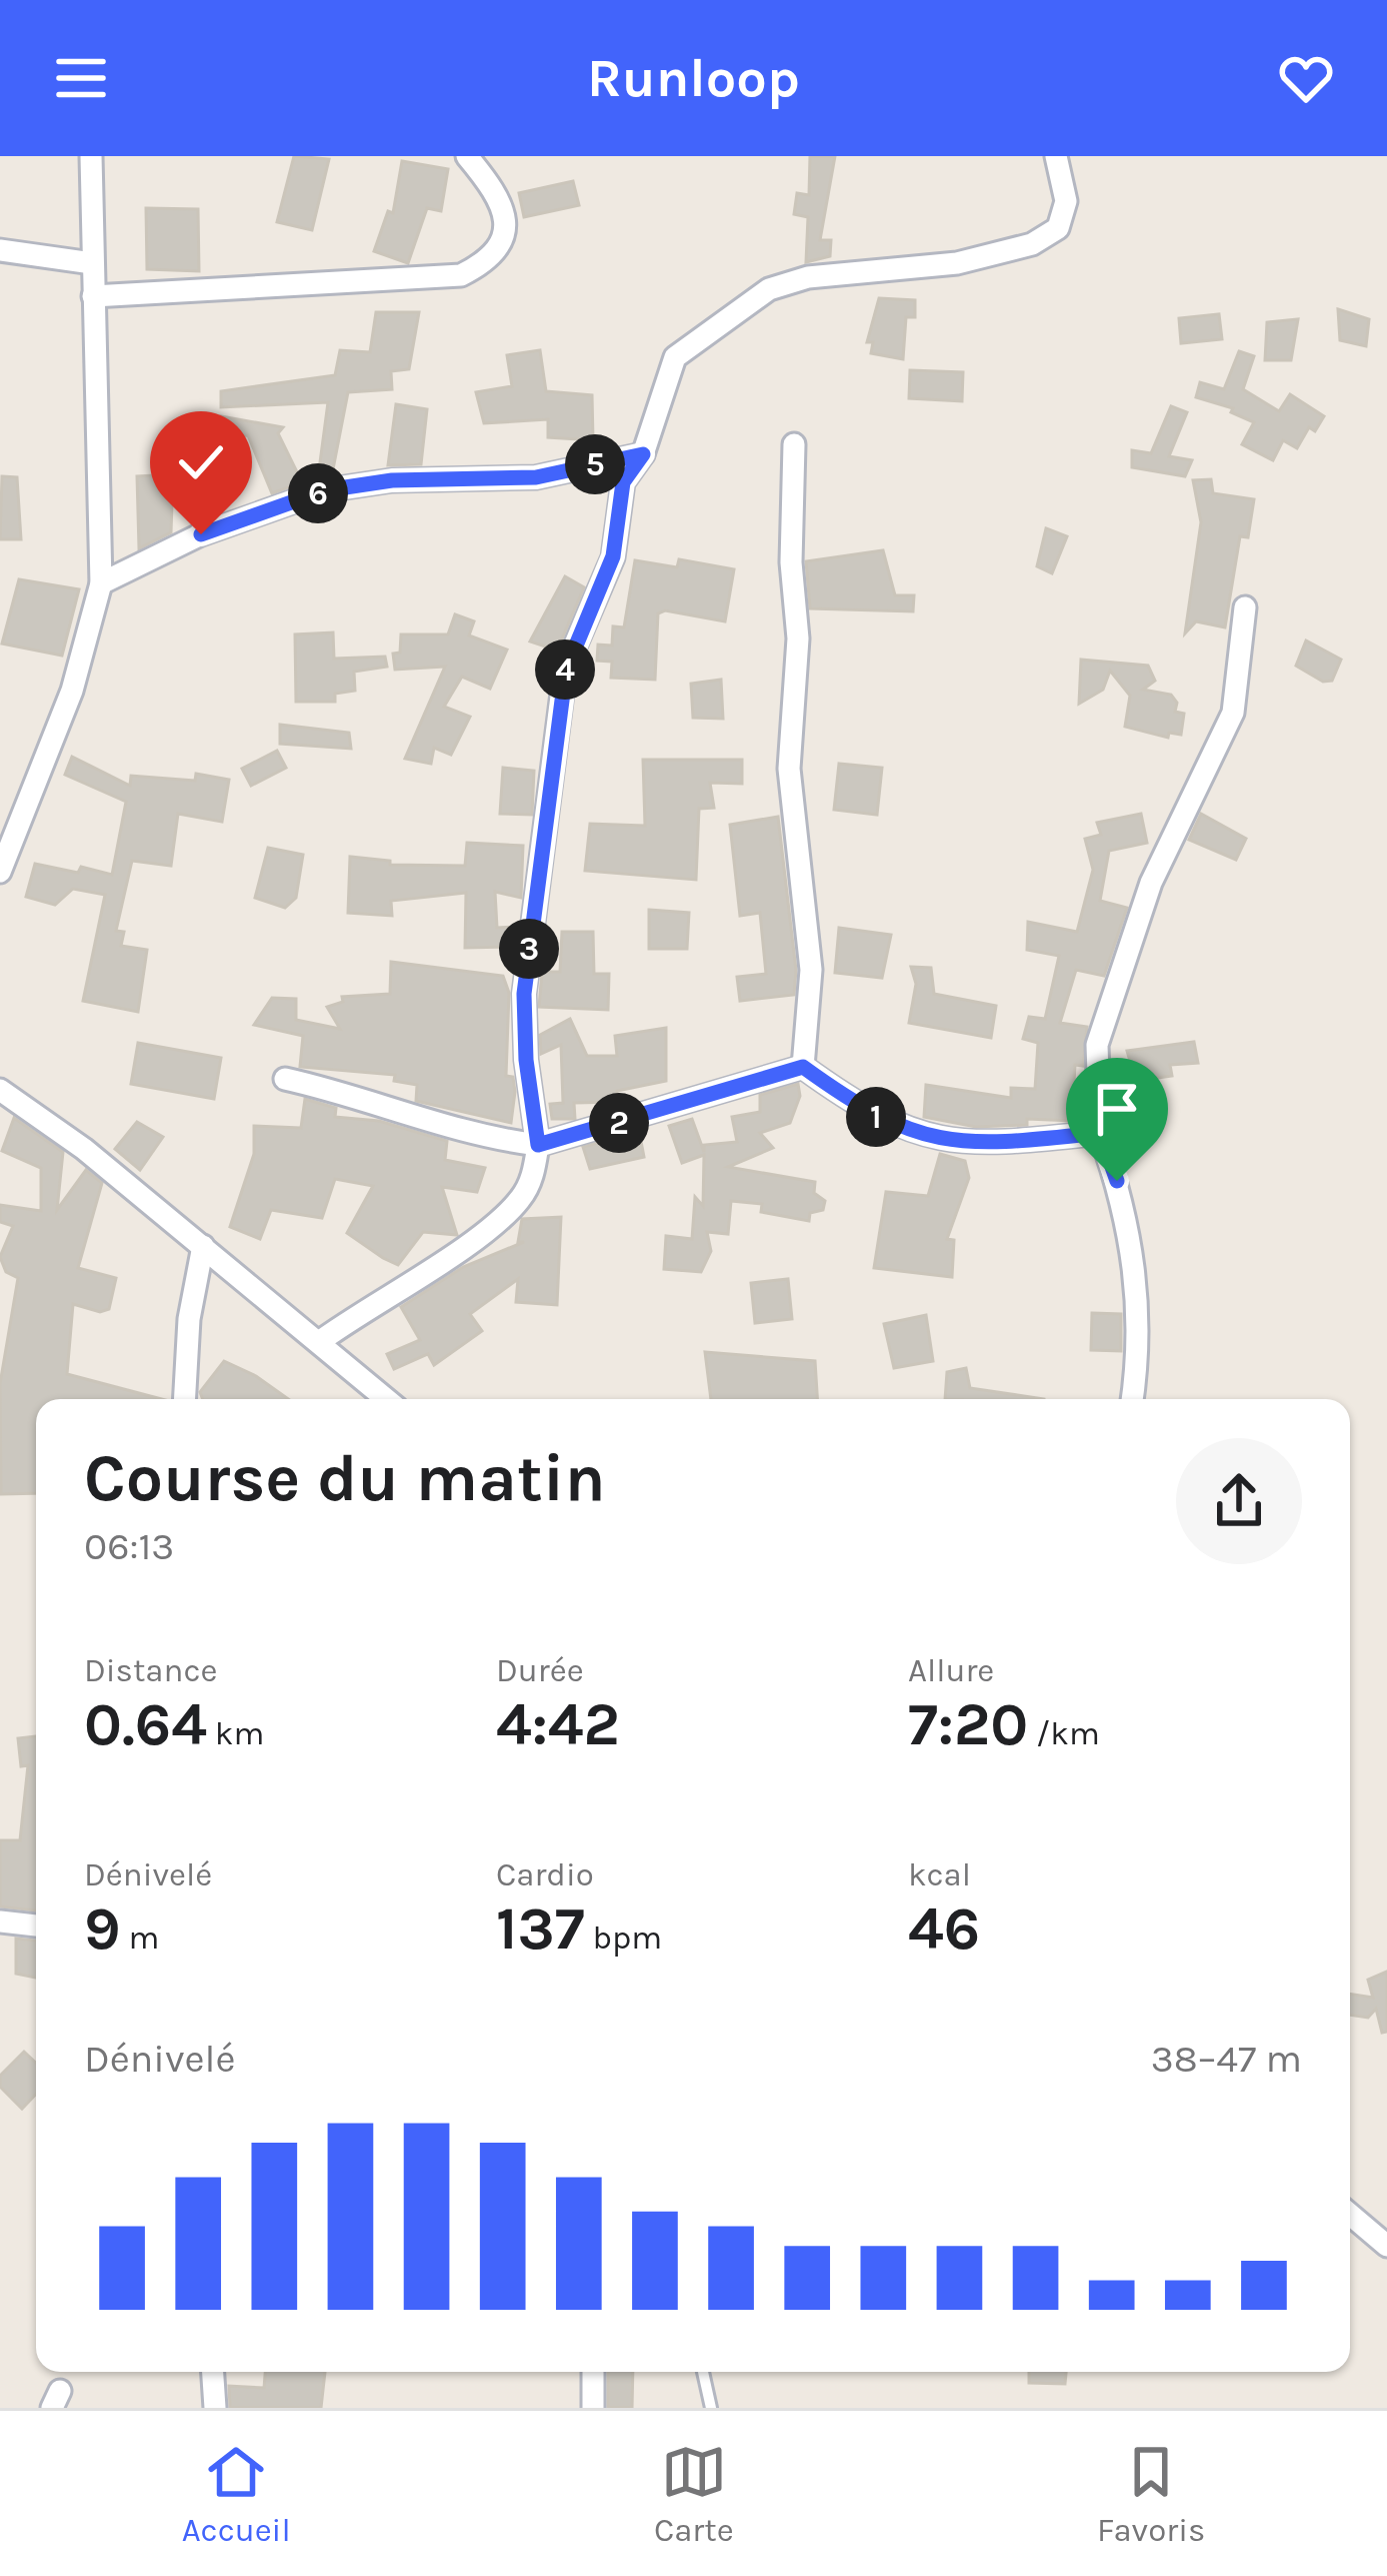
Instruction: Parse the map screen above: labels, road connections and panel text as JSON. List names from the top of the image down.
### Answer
{
  "page": {
    "header": "Runloop",
    "pins": [
      "5",
      "6",
      "4",
      "3",
      "1",
      "2"
    ],
    "heading": ["Course du matin", "06:13"],
    "stats": [
      ["Distance", "0.64 km"],
      ["Durée", "4:42"],
      ["Allure", "7:20 /km"],
      ["Dénivelé", "9 m"],
      ["Cardio", "137 bpm"],
      ["kcal", "46"]
    ],
    "chart": ["Dénivelé", "38–47 m"],
    "tabs": ["Accueil", "Carte", "Favoris"]
  }
}
